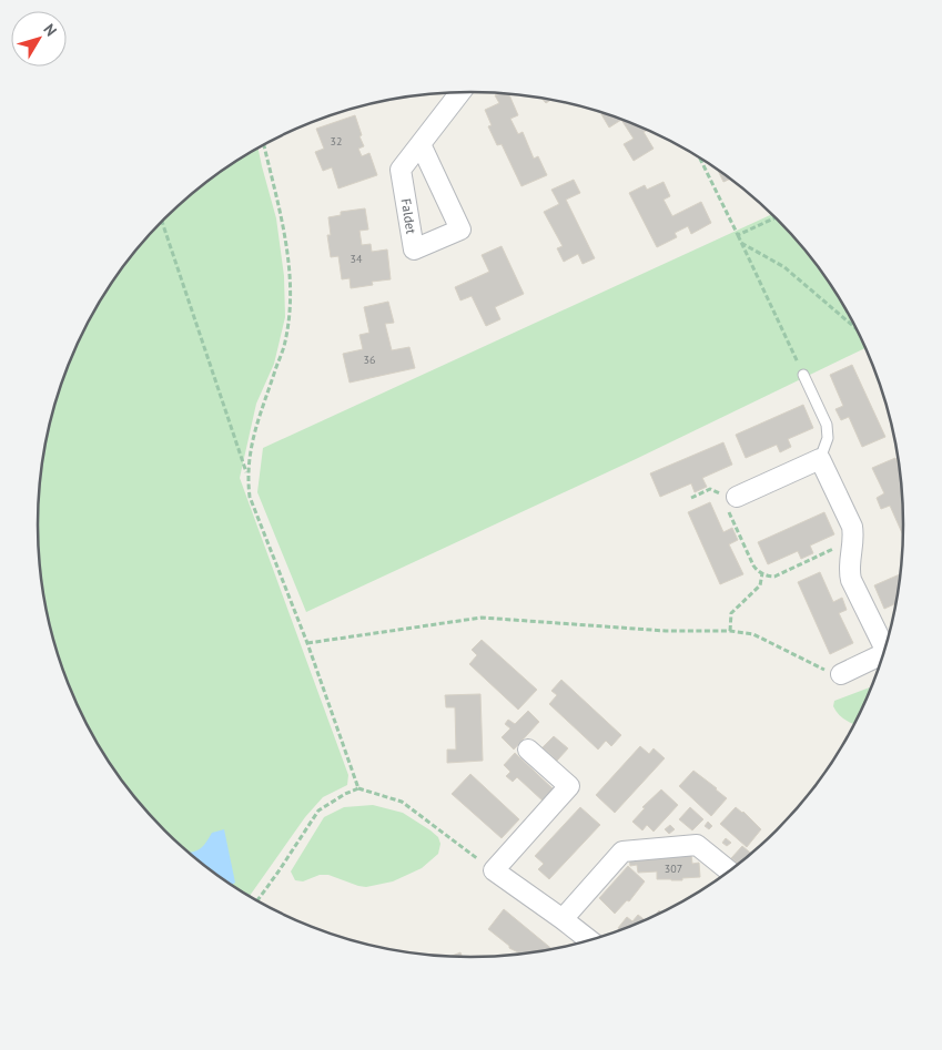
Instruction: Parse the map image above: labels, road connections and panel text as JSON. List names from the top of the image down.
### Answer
{
  "streets": {
    "street": ["Faldet"]
  },
  "house_numbers": [
    "32",
    "34",
    "36",
    "307"
  ],
  "north": "top right"
}
